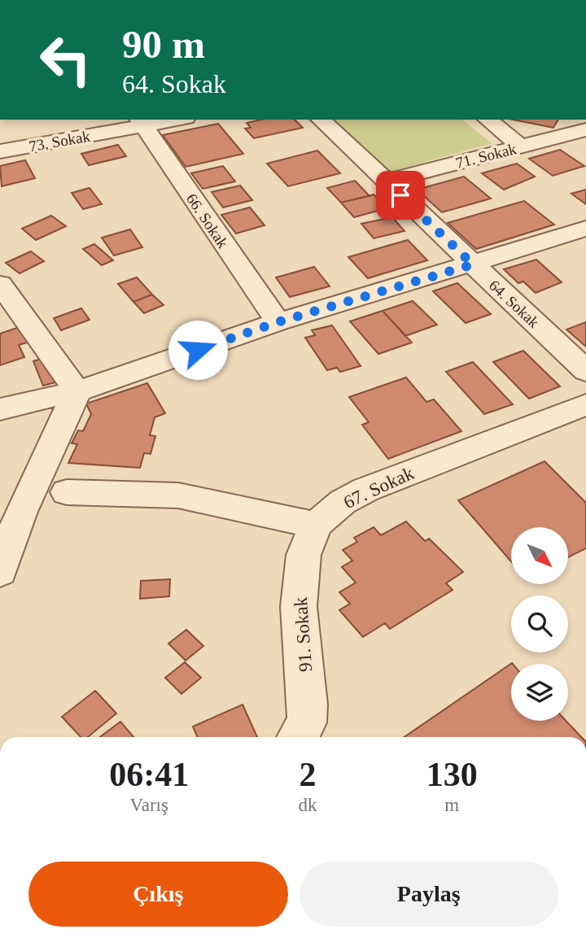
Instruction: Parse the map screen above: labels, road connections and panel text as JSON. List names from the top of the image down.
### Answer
{
  "streets": {
    "street": [
      "73. Sokak",
      "71. Sokak",
      "66. Sokak",
      "64. Sokak",
      "67. Sokak",
      "91. Sokak"
    ]
  },
  "crossings": [
    ["73. Sokak", "66. Sokak"],
    ["71. Sokak", "64. Sokak"],
    ["67. Sokak", "91. Sokak"]
  ],
  "north": "bottom right",
  "page": {
    "turn": ["90 m", "64. Sokak"],
    "eta": [
      "06:41",
      "Varış",
      "2",
      "dk",
      "130",
      "m"
    ],
    "buttons": ["Çıkış", "Paylaş"]
  }
}
